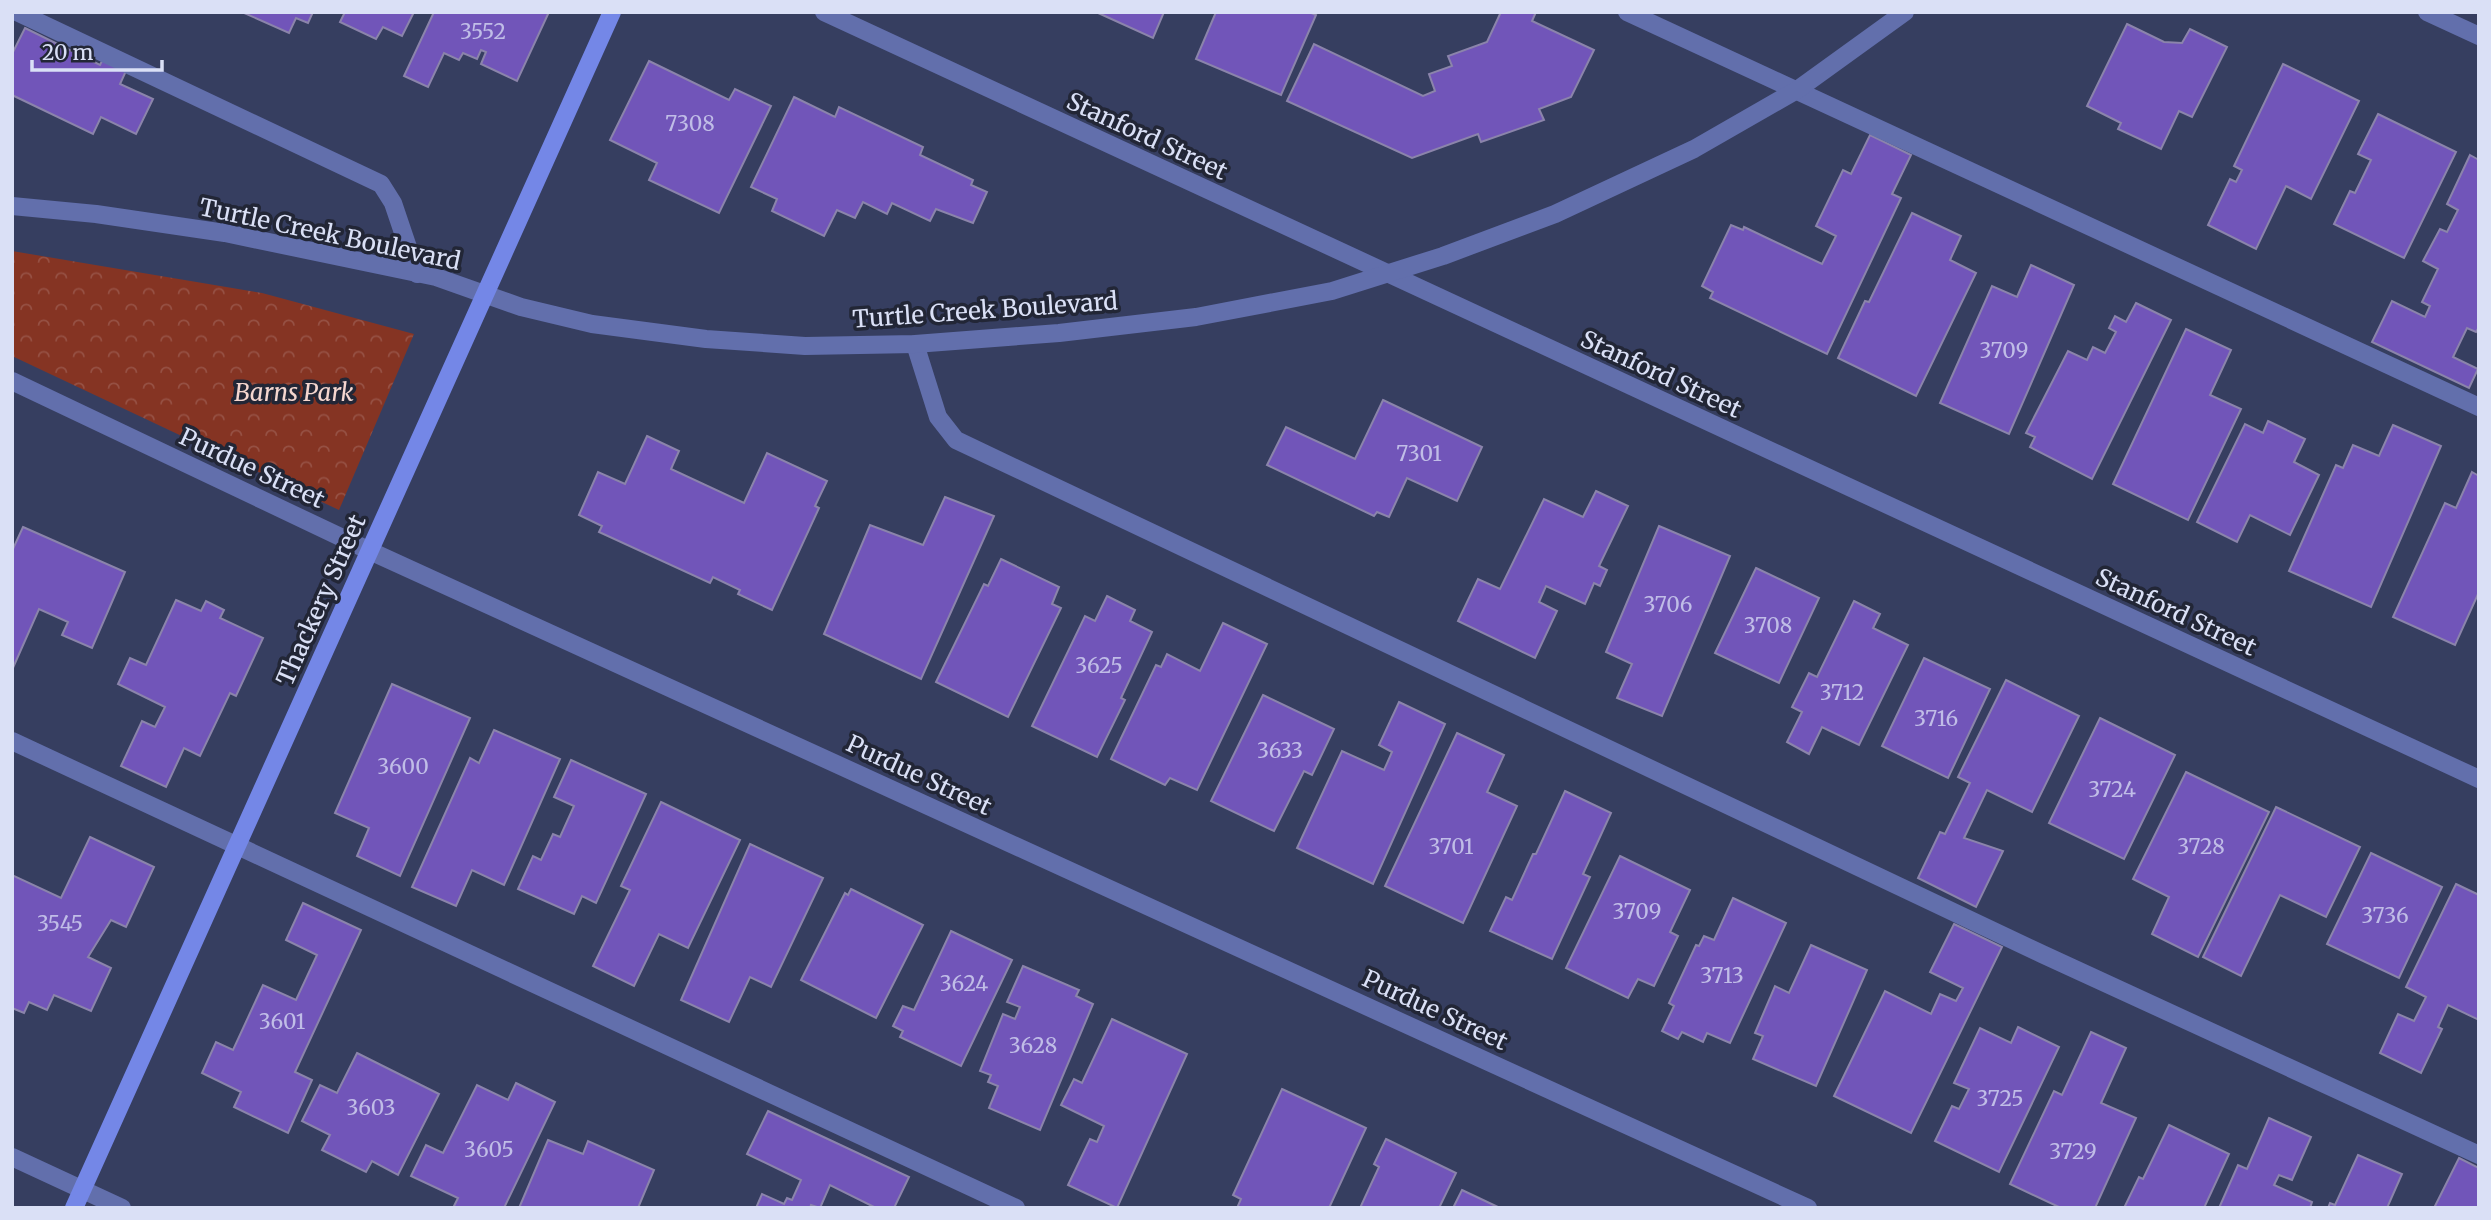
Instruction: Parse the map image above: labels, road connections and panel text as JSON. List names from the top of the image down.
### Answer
{
  "streets": {
    "street": [
      "Stanford Street",
      "Turtle Creek Boulevard",
      "Purdue Street",
      "Thackery Street"
    ]
  },
  "crossings": [
    ["Stanford Street", "Turtle Creek Boulevard"],
    ["Turtle Creek Boulevard", "Thackery Street"],
    ["Purdue Street", "Thackery Street"]
  ],
  "parks": ["Barns Park"],
  "house_numbers": [
    "3552",
    "7308",
    "3709",
    "7301",
    "3706",
    "3708",
    "3625",
    "3712",
    "3716",
    "3633",
    "3600",
    "3724",
    "3701",
    "3728",
    "3709",
    "3736",
    "3545",
    "3713",
    "3624",
    "3601",
    "3628",
    "3725",
    "3603",
    "3605",
    "3729"
  ],
  "scale_bar": "20 m"
}
